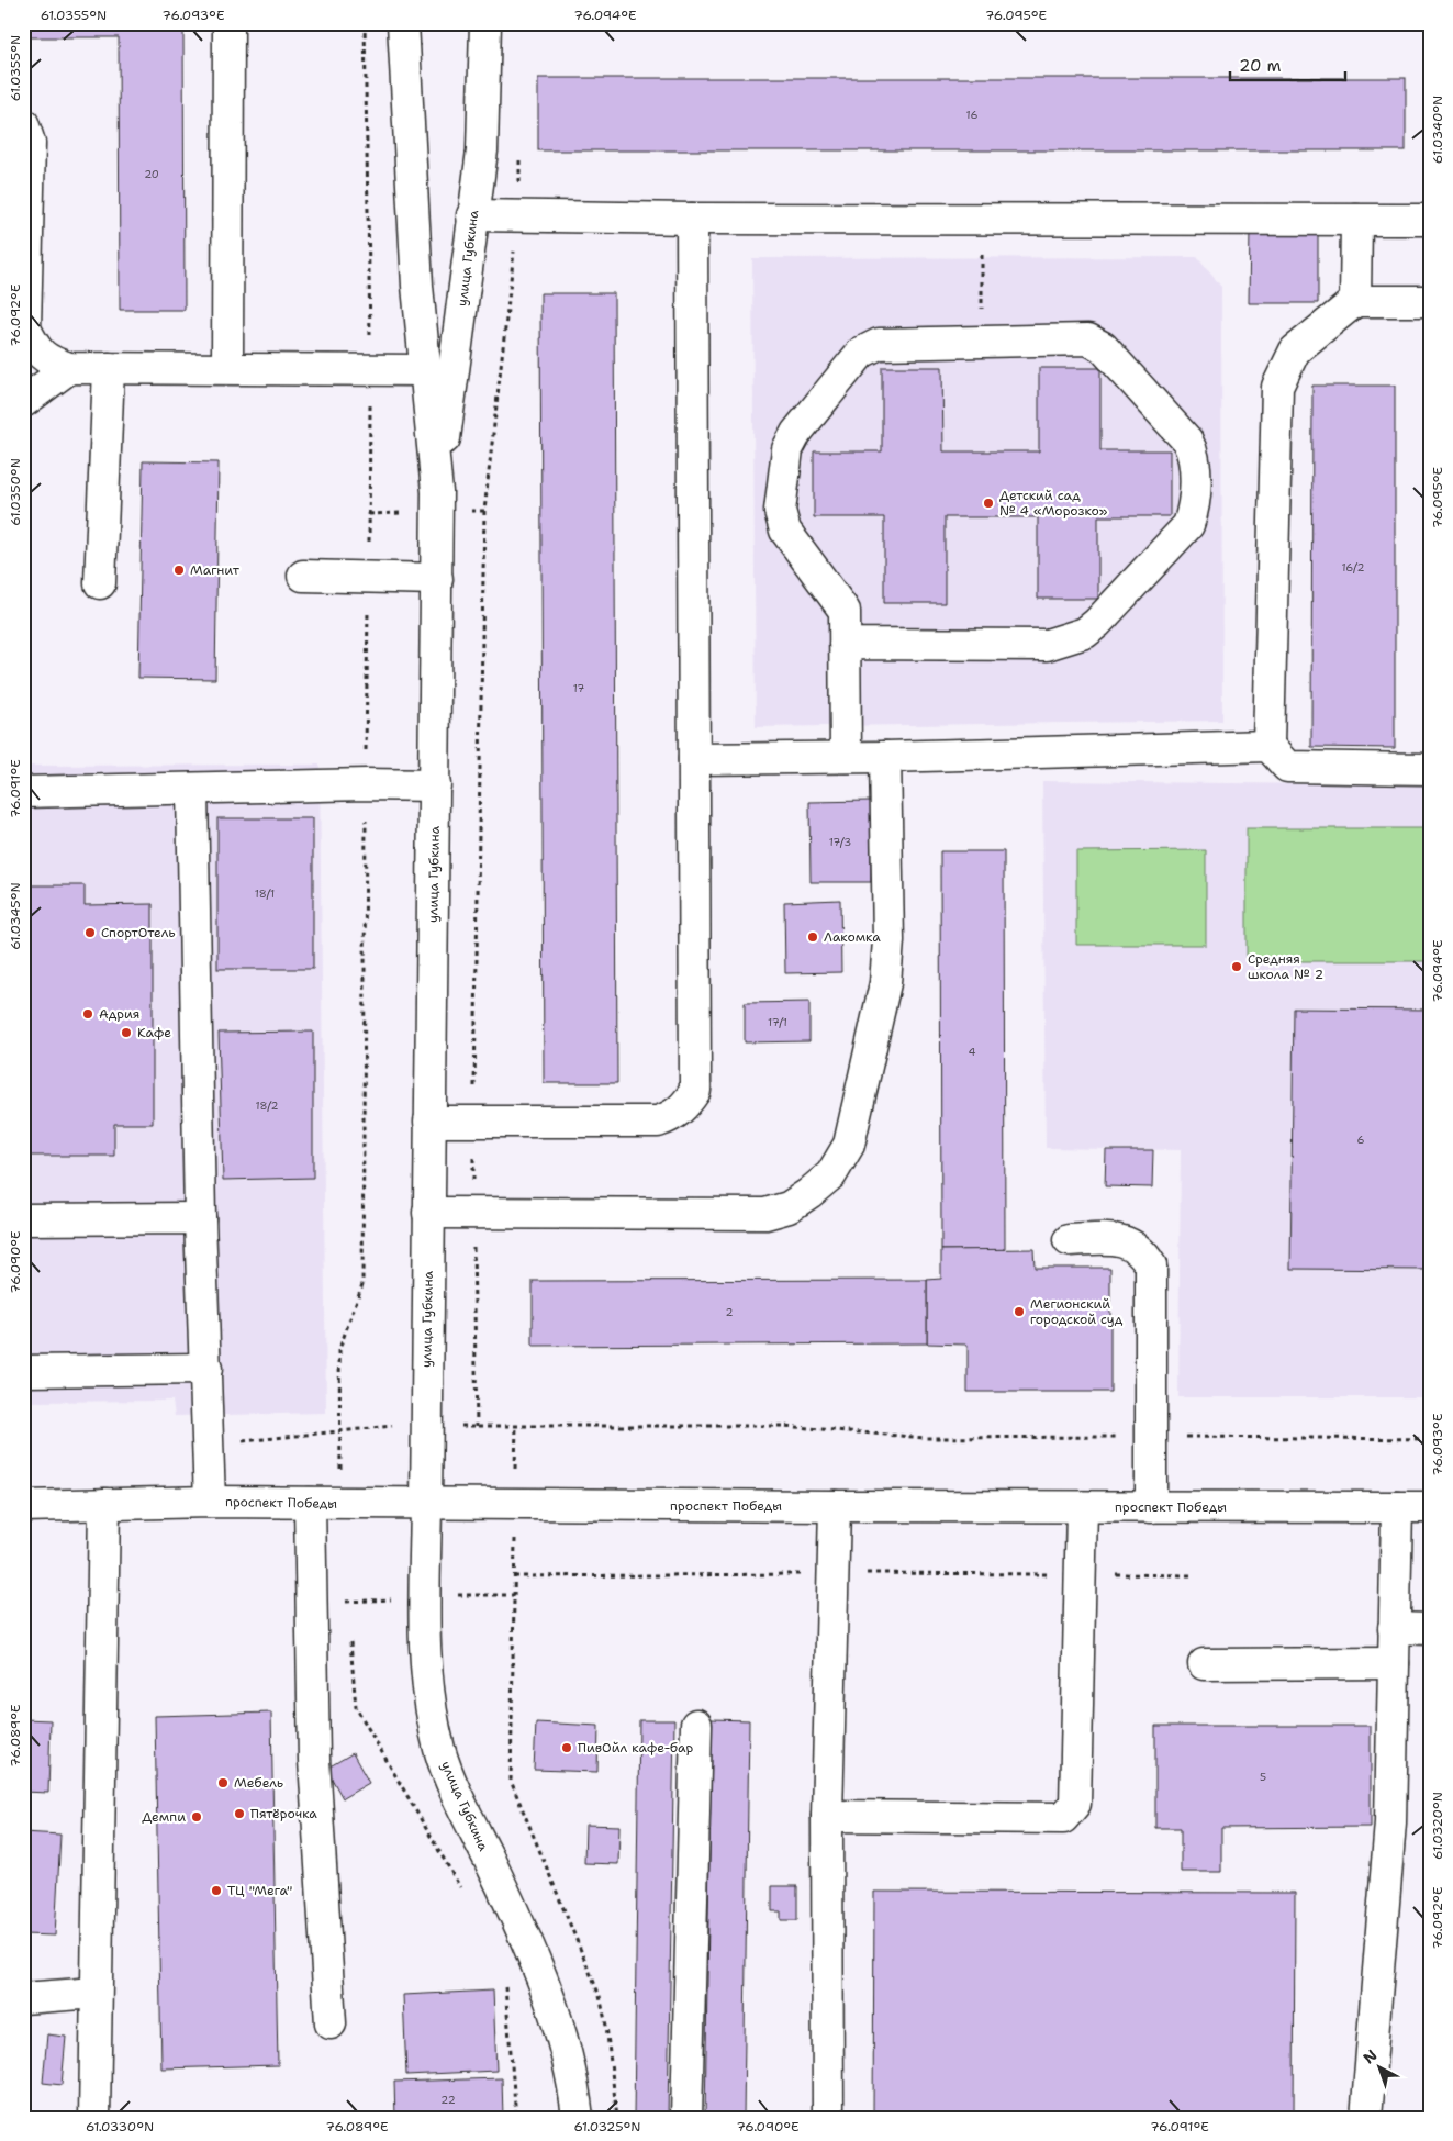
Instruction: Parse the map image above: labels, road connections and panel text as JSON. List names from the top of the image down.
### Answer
{
  "streets": {
    "street": ["улица Губкина", "проспект Победы"]
  },
  "crossings": [
    ["улица Губкина", "проспект Победы"]
  ],
  "places": [
    "Детский сад № 4 «Морозко»",
    "Магнит",
    "СпортОтель",
    "Лакомка",
    "Средняя школа № 2",
    "Адрия",
    "Кафе",
    "Мегионский городской суд",
    "ПивОйл кафе-бар",
    "Мебель",
    "Пятёрочка",
    "Демпи",
    "ТЦ \"Мега\""
  ],
  "house_numbers": [
    "16",
    "20",
    "16/2",
    "17",
    "17/3",
    "18/1",
    "17/1",
    "4",
    "18/2",
    "6",
    "2",
    "5",
    "22"
  ],
  "scale_bar": "20 m",
  "north": "top left",
  "coordinates": [
    "61.0355°N",
    "76.093°E",
    "76.094°E",
    "76.095°E",
    "61.0340°N",
    "76.092°E",
    "61.0350°N",
    "76.091°E",
    "61.0345°N",
    "76.090°E",
    "76.089°E",
    "61.0320°N",
    "61.0330°N",
    "61.0325°N"
  ]
}
